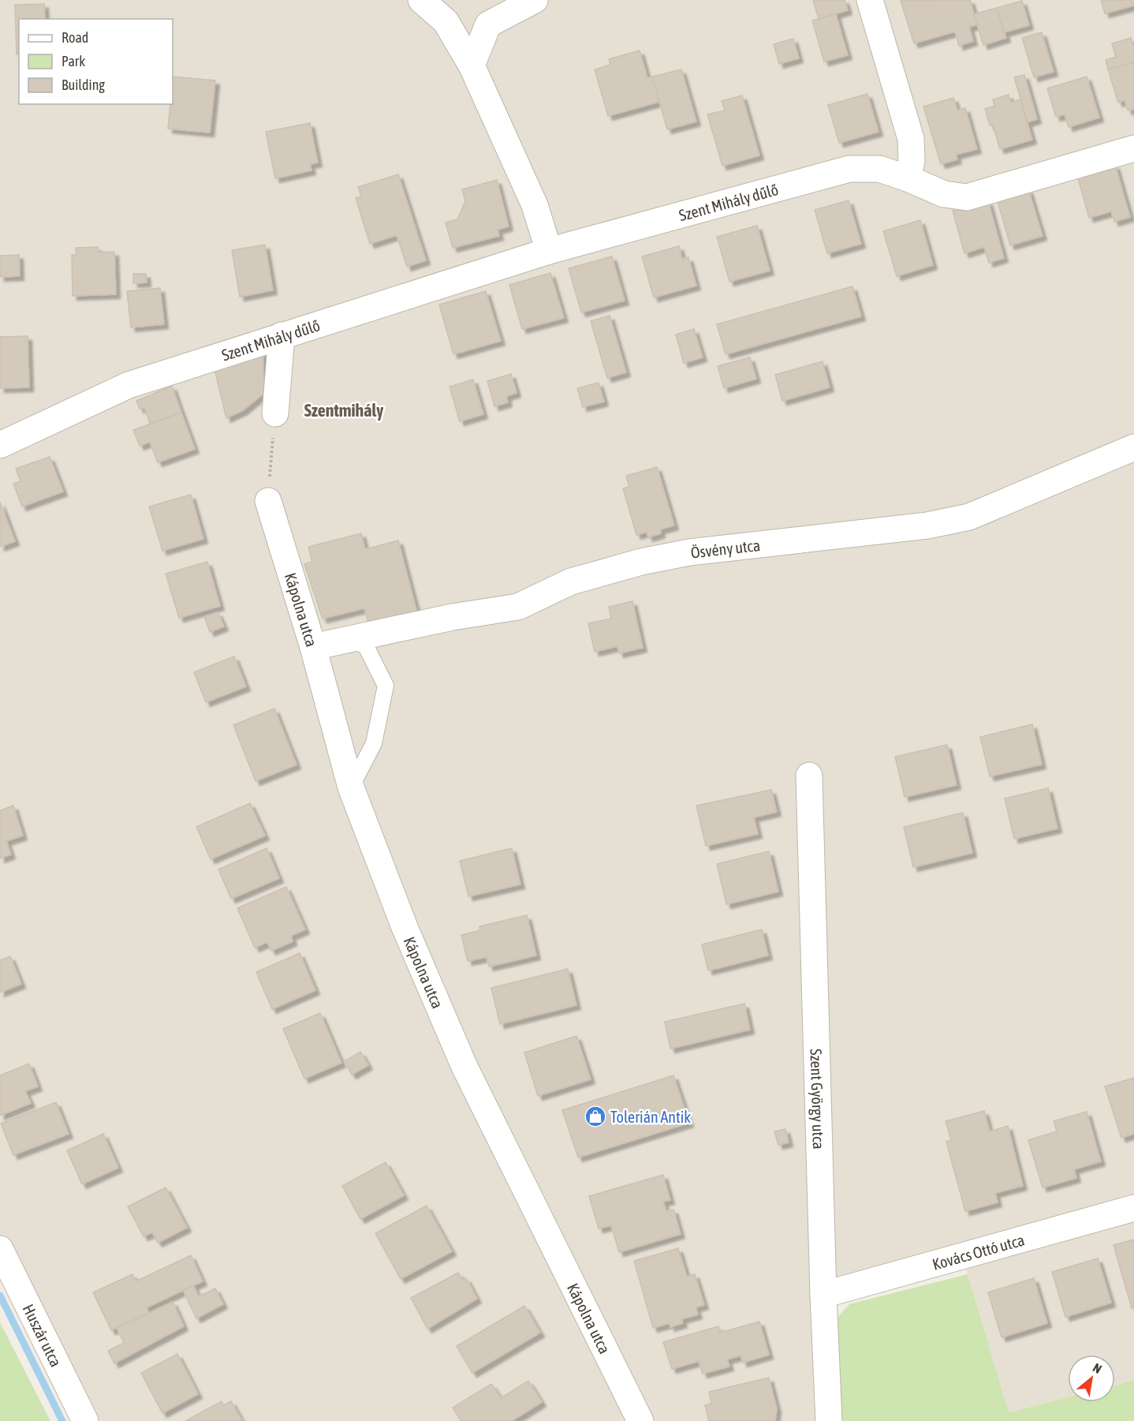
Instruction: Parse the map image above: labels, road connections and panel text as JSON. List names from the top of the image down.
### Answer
{
  "streets": {
    "street": [
      "Szent Mihály dűlő",
      "Ösvény utca",
      "Kápolna utca",
      "Szent György utca",
      "Kovács Ottó utca",
      "Huszár utca"
    ]
  },
  "crossings": [
    ["Ösvény utca", "Kápolna utca"],
    ["Szent György utca", "Kovács Ottó utca"]
  ],
  "districts": ["Szentmihály"],
  "places": {
    "shop": ["Tolerián Antik"]
  },
  "legend": ["Road", "Park", "Building"],
  "north": "top right"
}
